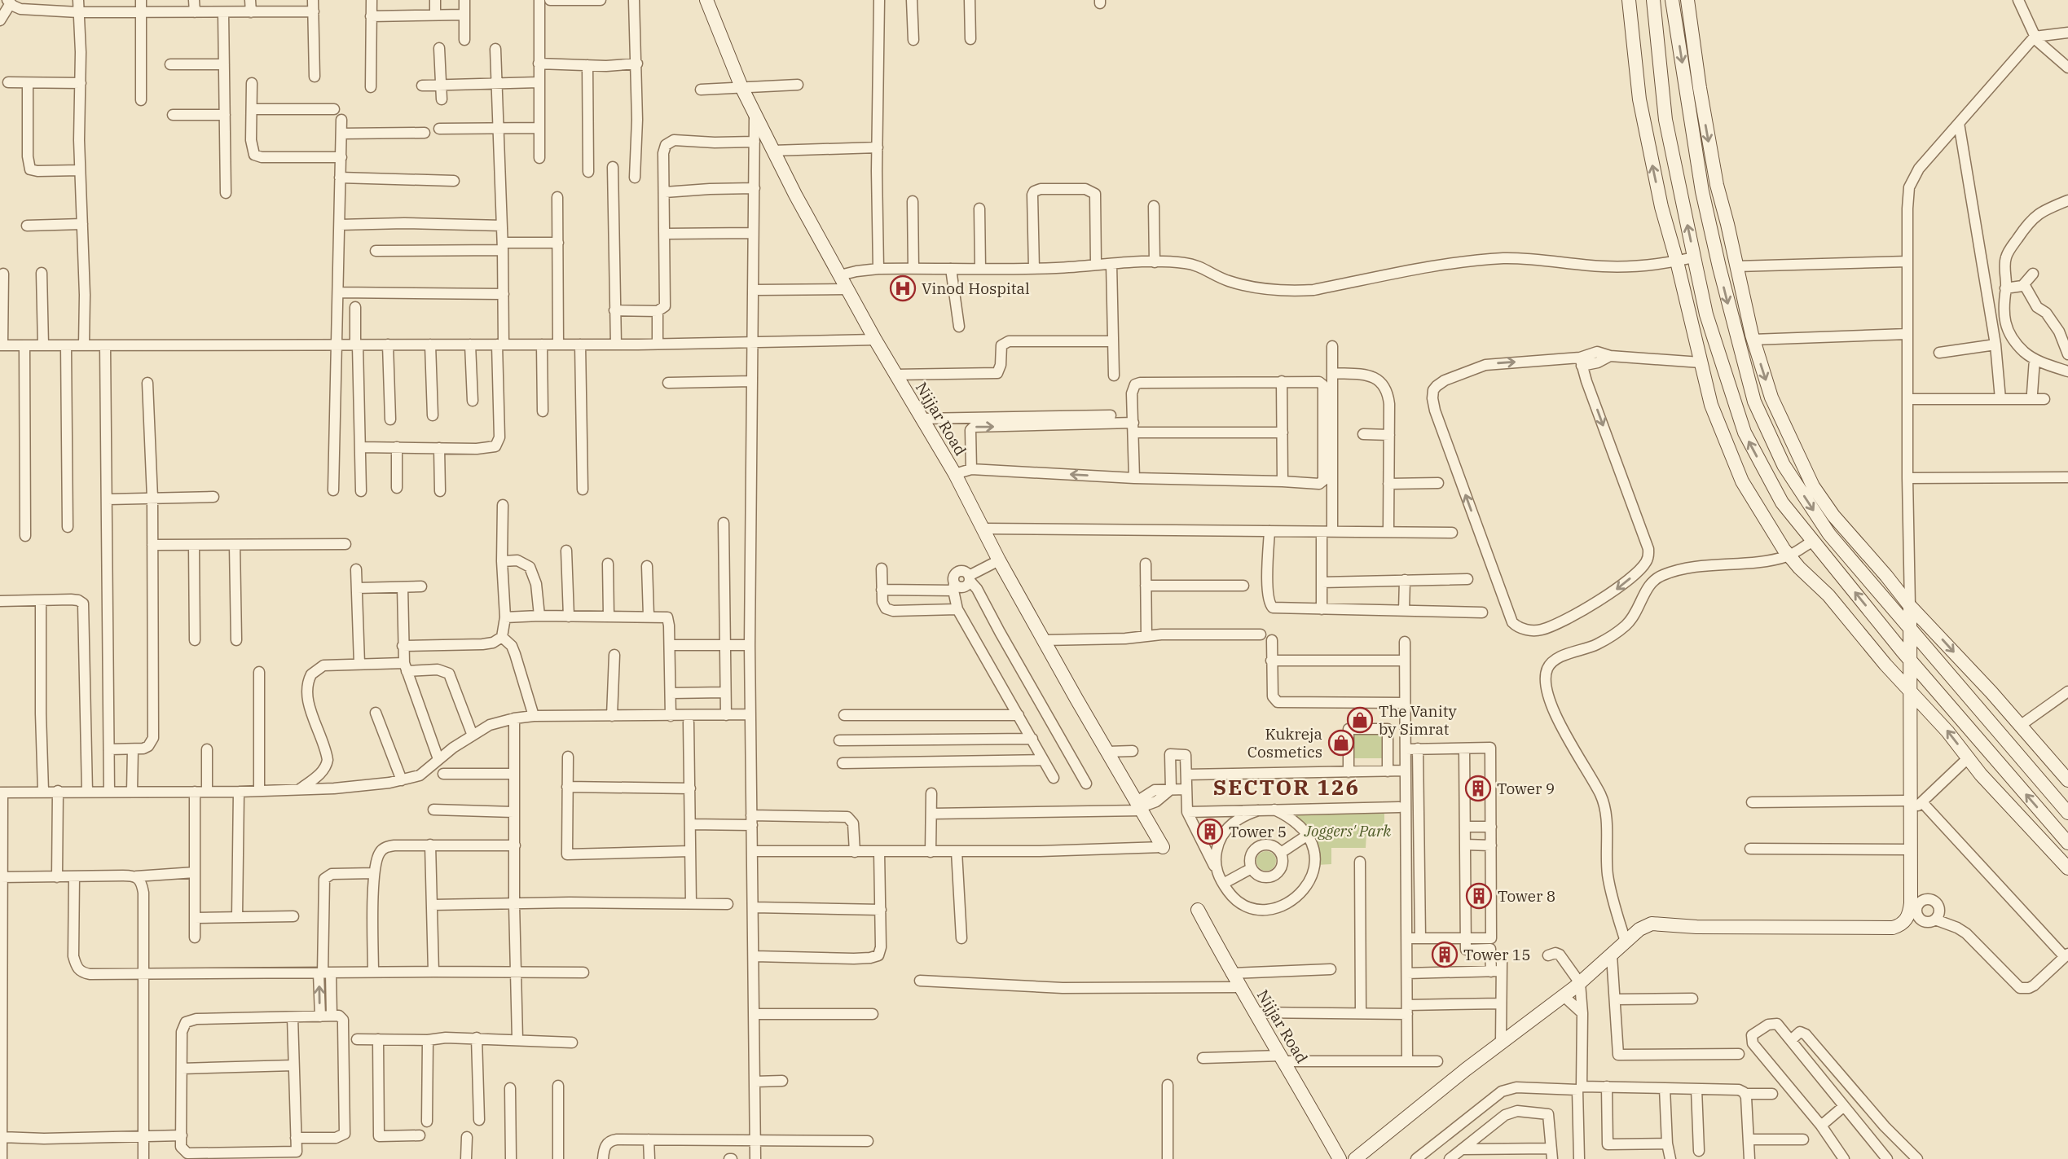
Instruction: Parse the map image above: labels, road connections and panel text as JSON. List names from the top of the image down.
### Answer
{
  "streets": {
    "street": ["Nijjar Road"]
  },
  "districts": ["SECTOR 126"],
  "parks": ["Joggers' Park"],
  "places": {
    "hospital": ["Vinod Hospital"],
    "shop": ["The Vanity by Simrat", "Kukreja Cosmetics"],
    "building": [
      "Tower 9",
      "Tower 5",
      "Tower 8",
      "Tower 15"
    ]
  }
}
